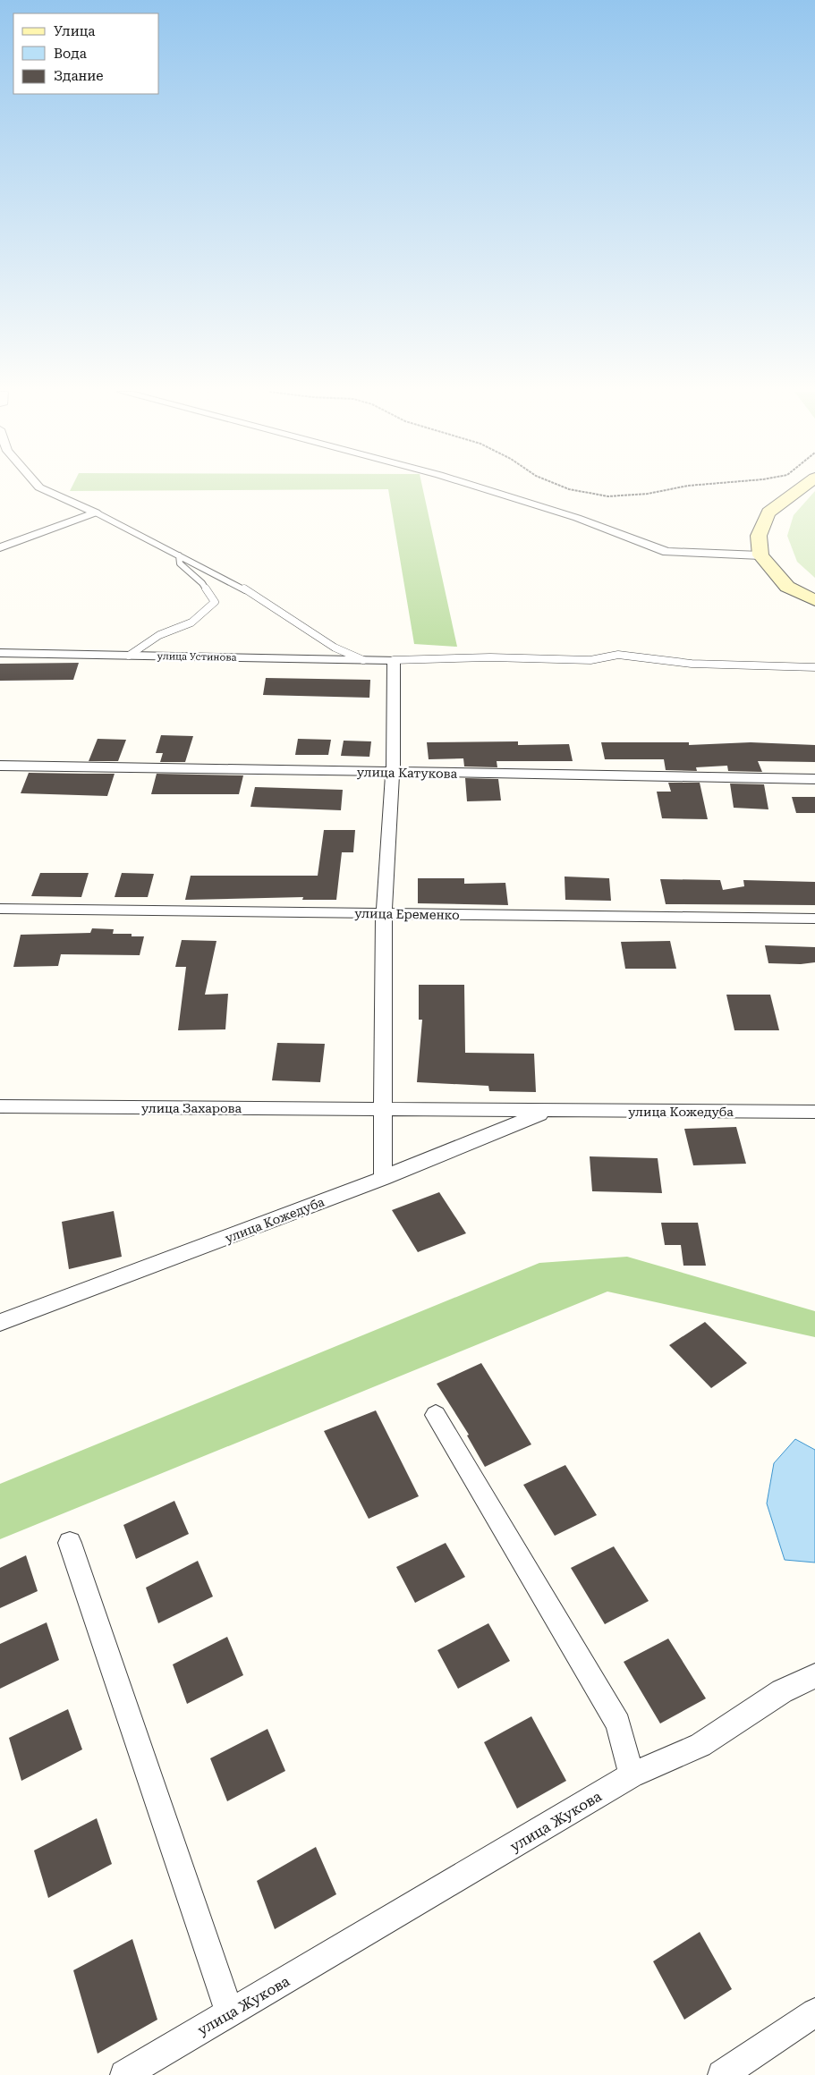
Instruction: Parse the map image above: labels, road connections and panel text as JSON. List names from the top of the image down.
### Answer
{
  "streets": {
    "street": [
      "улица Устинова",
      "улица Катукова",
      "улица Еременко",
      "улица Захарова",
      "улица Кожедуба",
      "улица Жукова"
    ]
  },
  "crossings": [
    ["улица Захарова", "улица Кожедуба"]
  ],
  "legend": ["Улица", "Вода", "Здание"]
}
